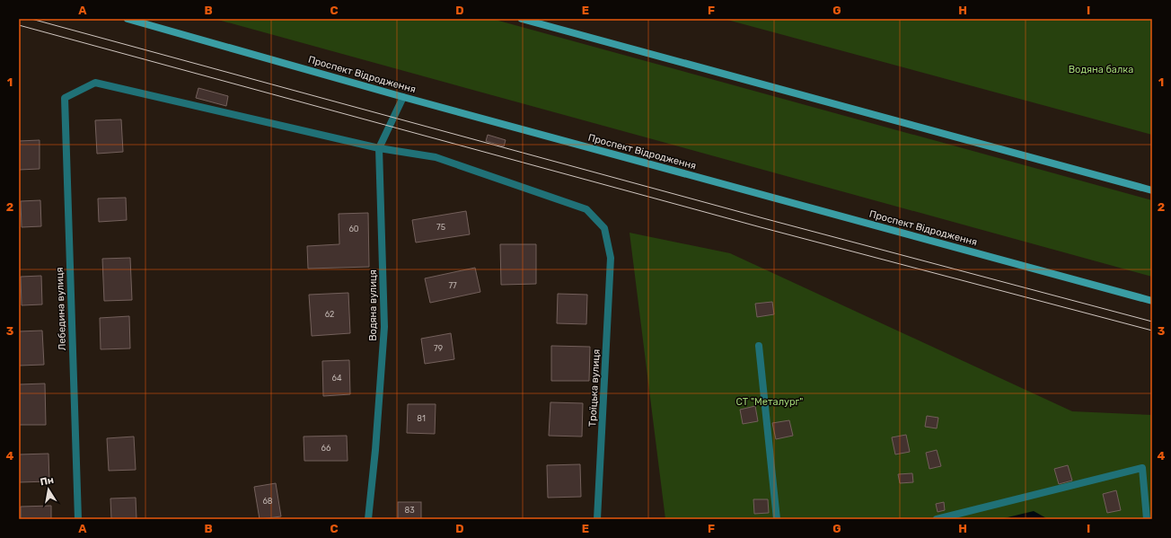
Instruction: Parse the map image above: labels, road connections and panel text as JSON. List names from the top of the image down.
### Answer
{
  "streets": {
    "main road": ["Проспект Відродження"],
    "street": ["Водяна вулиця", "Лебедина вулиця", "Троїцька вулиця"]
  },
  "crossings": [
    ["Проспект Відродження", "Водяна вулиця"],
    ["Водяна вулиця", "Троїцька вулиця"],
    ["Лебедина вулиця", "Троїцька вулиця"]
  ],
  "parks": ["Водяна балка", "СТ \"Металург\""],
  "house_numbers": [
    "75",
    "60",
    "77",
    "62",
    "79",
    "64",
    "81",
    "66",
    "68",
    "83"
  ],
  "north": "top",
  "grid": {
    "columns": [
      "A",
      "B",
      "C",
      "D",
      "E",
      "F",
      "G",
      "H",
      "I"
    ],
    "rows": [
      "1",
      "2",
      "3",
      "4"
    ]
  }
}
